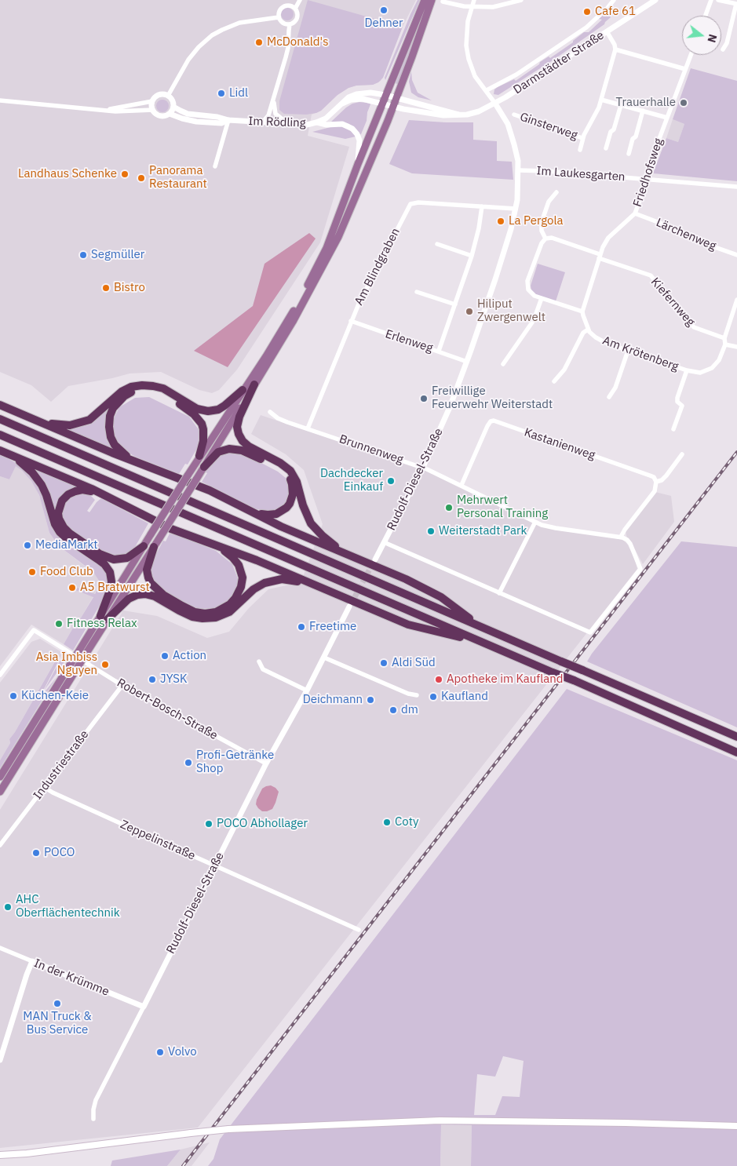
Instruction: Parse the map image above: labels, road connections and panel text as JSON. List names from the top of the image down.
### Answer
{
  "streets": {
    "street": [
      "Darmstädter Straße",
      "Im Rödling",
      "Ginsterweg",
      "Friedhofsweg",
      "Im Laukesgarten",
      "Lärchenweg",
      "Am Blindgraben",
      "Kiefernweg",
      "Erlenweg",
      "Am Krötenberg",
      "Kastanienweg",
      "Brunnenweg",
      "Rudolf-Diesel-Straße",
      "Robert-Bosch-Straße",
      "Industriestraße",
      "Zeppelinstraße",
      "In der Krümme"
    ]
  },
  "crossings": [
    ["Darmstädter Straße", "Im Rödling"],
    ["Darmstädter Straße", "Rudolf-Diesel-Straße"],
    ["Friedhofsweg", "Im Laukesgarten"],
    ["Friedhofsweg", "Lärchenweg"],
    ["Friedhofsweg", "Kiefernweg"],
    ["Im Laukesgarten", "Rudolf-Diesel-Straße"],
    ["Am Blindgraben", "Erlenweg"],
    ["Am Blindgraben", "Brunnenweg"],
    ["Am Blindgraben", "Rudolf-Diesel-Straße"],
    ["Erlenweg", "Rudolf-Diesel-Straße"],
    ["Kastanienweg", "Brunnenweg"],
    ["Brunnenweg", "Rudolf-Diesel-Straße"],
    ["Rudolf-Diesel-Straße", "Robert-Bosch-Straße"],
    ["Rudolf-Diesel-Straße", "Zeppelinstraße"],
    ["Rudolf-Diesel-Straße", "In der Krümme"],
    ["Robert-Bosch-Straße", "Industriestraße"],
    ["Industriestraße", "Zeppelinstraße"]
  ],
  "places": [
    "Dehner",
    "Cafe 61",
    "McDonald's",
    "Lidl",
    "Trauerhalle",
    "Landhaus Schenke",
    "Panorama Restaurant",
    "La Pergola",
    "Segmüller",
    "Bistro",
    "Hiliput Zwergenwelt",
    "Freiwillige Feuerwehr Weiterstadt",
    "Dachdecker Einkauf",
    "Mehrwert Personal Training",
    "Weiterstadt Park",
    "MediaMarkt",
    "Food Club",
    "A5 Bratwurst",
    "Fitness Relax",
    "Freetime",
    "Action",
    "Aldi Süd",
    "Asia Imbiss Nguyen",
    "JYSK",
    "Apotheke im Kaufland",
    "Küchen-Keie",
    "Kaufland",
    "Deichmann",
    "dm",
    "Profi-Getränke Shop",
    "Coty",
    "POCO Abhollager",
    "POCO",
    "AHC Oberflächentechnik",
    "MAN Truck & Bus Service",
    "Volvo"
  ],
  "north": "right"
}
